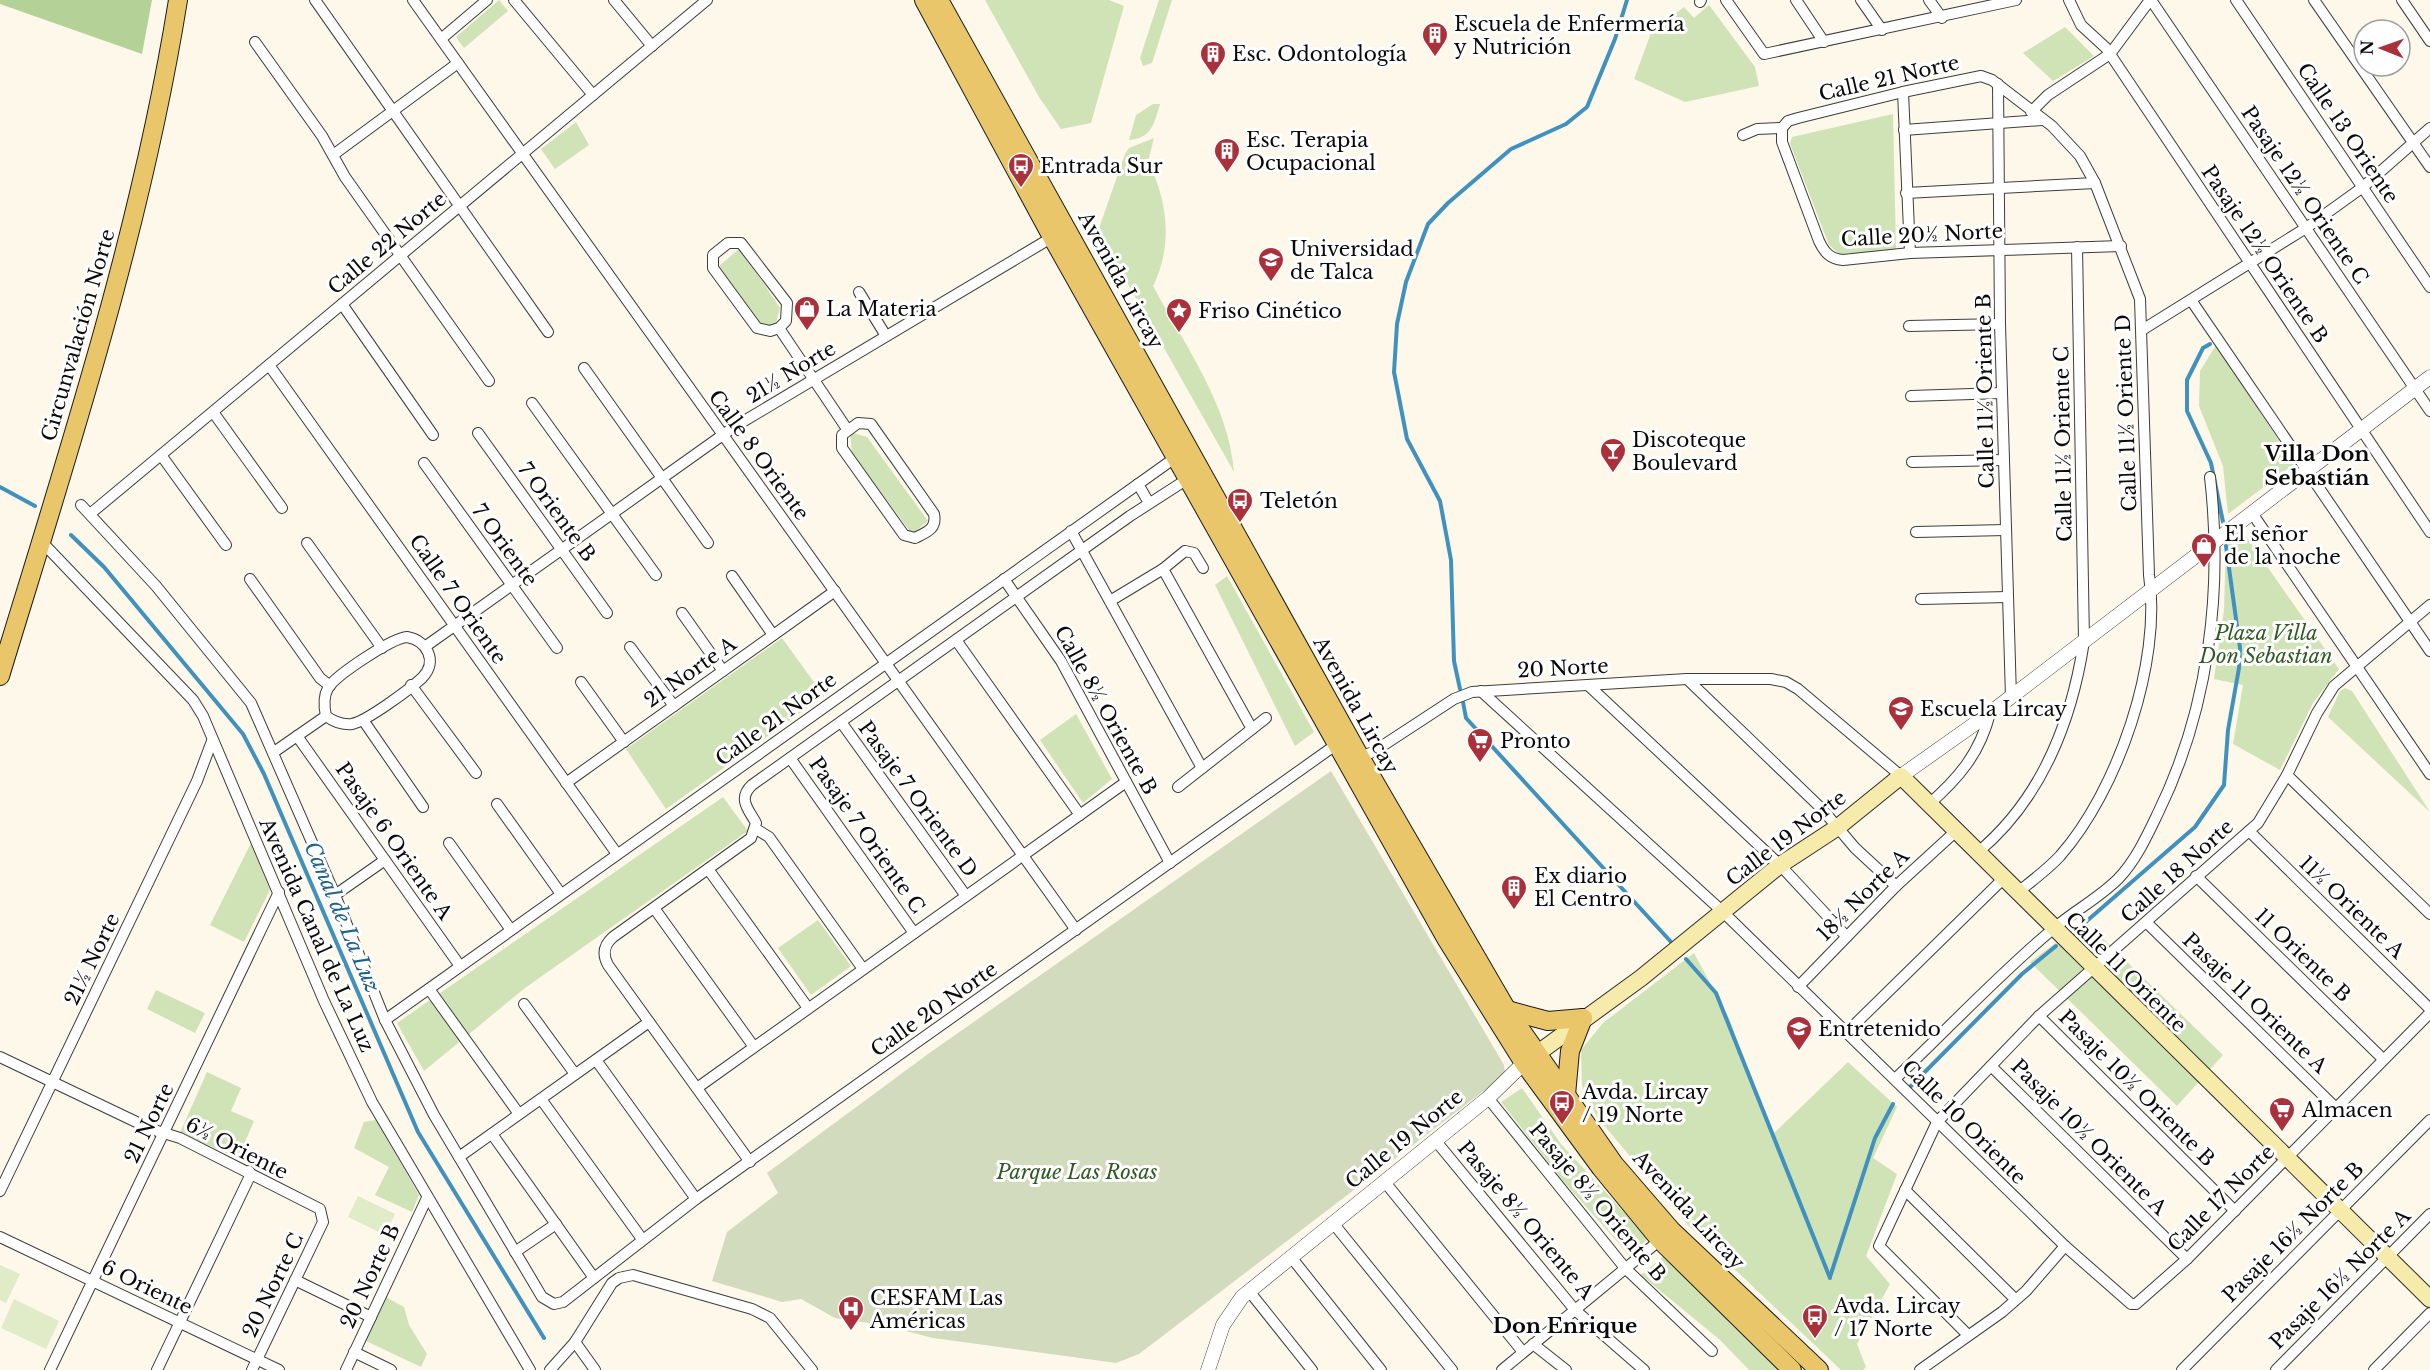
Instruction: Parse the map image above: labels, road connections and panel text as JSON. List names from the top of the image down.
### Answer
{
  "streets": {
    "main road": [
      "Avenida Lircay",
      "Circunvalación Norte",
      "Calle 19 Norte",
      "Calle 11 Oriente"
    ],
    "street": [
      "Calle 21 Norte",
      "Calle 13 Oriente",
      "Pasaje 12½ Oriente C",
      "Calle 20½ Norte",
      "Calle 22 Norte",
      "Pasaje 12½ Oriente B",
      "21½ Norte",
      "Calle 11½ Oriente B",
      "Calle 11½ Oriente D",
      "Calle 11½ Oriente C",
      "Calle 8 Oriente",
      "7 Oriente B",
      "7 Oriente",
      "Calle 7 Oriente",
      "20 Norte",
      "21 Norte A",
      "Calle 8½ Oriente B",
      "Pasaje 7 Oriente D",
      "Pasaje 7 Oriente C",
      "Pasaje 6 Oriente A",
      "Calle 18 Norte",
      "18½ Norte A",
      "11½ Oriente A",
      "Avenida Canal de La Luz",
      "11 Oriente B",
      "Pasaje 11 Oriente A",
      "Calle 20 Norte",
      "Pasaje 10½ Oriente B",
      "Calle 10 Oriente",
      "21 Norte",
      "Pasaje 10½ Oriente A",
      "6½ Oriente",
      "Calle 17 Norte",
      "Pasaje 8½ Oriente B",
      "Pasaje 8½ Oriente A",
      "Pasaje 16½ Norte B",
      "20 Norte B",
      "Pasaje 16½ Norte A",
      "20 Norte C",
      "6 Oriente"
    ]
  },
  "crossings": [
    ["Calle 21 Norte", "Calle 20½ Norte"],
    ["Calle 21 Norte", "Avenida Lircay"],
    ["Calle 21 Norte", "Calle 11½ Oriente B"],
    ["Calle 21 Norte", "Calle 11½ Oriente D"],
    ["Calle 21 Norte", "Calle 8 Oriente"],
    ["Calle 21 Norte", "Calle 7 Oriente"],
    ["Calle 21 Norte", "Calle 8½ Oriente B"],
    ["Calle 21 Norte", "Pasaje 6 Oriente A"],
    ["Calle 21 Norte", "Avenida Canal de La Luz"],
    ["Pasaje 12½ Oriente C", "Calle 19 Norte"],
    ["Calle 20½ Norte", "Calle 11½ Oriente B"],
    ["Calle 20½ Norte", "Calle 11½ Oriente D"],
    ["Calle 20½ Norte", "Calle 11½ Oriente C"],
    ["Calle 22 Norte", "Calle 8 Oriente"],
    ["Calle 22 Norte", "Calle 7 Oriente"],
    ["Calle 22 Norte", "Avenida Canal de La Luz"],
    ["Pasaje 12½ Oriente B", "Calle 19 Norte"],
    ["Avenida Lircay", "21½ Norte"],
    ["Avenida Lircay", "20 Norte"],
    ["Avenida Lircay", "Calle 19 Norte"],
    ["Avenida Lircay", "Calle 20 Norte"],
    ["Circunvalación Norte", "Avenida Canal de La Luz"],
    ["21½ Norte", "Calle 8 Oriente"],
    ["21½ Norte", "7 Oriente B"],
    ["21½ Norte", "7 Oriente"],
    ["21½ Norte", "Calle 7 Oriente"],
    ["21½ Norte", "Avenida Canal de La Luz"],
    ["21½ Norte", "6½ Oriente"],
    ["Calle 11½ Oriente B", "Calle 19 Norte"],
    ["Calle 11½ Oriente D", "Calle 19 Norte"],
    ["Calle 11½ Oriente D", "Calle 11 Oriente"],
    ["Calle 11½ Oriente C", "Calle 19 Norte"],
    ["Calle 11½ Oriente C", "Calle 11 Oriente"],
    ["Calle 8 Oriente", "21 Norte A"],
    ["Calle 8 Oriente", "Calle 20 Norte"],
    ["Calle 7 Oriente", "21 Norte A"],
    ["20 Norte", "Calle 11 Oriente"],
    ["20 Norte", "Calle 10 Oriente"],
    ["Calle 8½ Oriente B", "Calle 20 Norte"],
    ["Calle 19 Norte", "Calle 11 Oriente"],
    ["Calle 19 Norte", "Calle 10 Oriente"],
    ["Calle 19 Norte", "Pasaje 8½ Oriente B"],
    ["Calle 19 Norte", "Pasaje 8½ Oriente A"],
    ["Calle 18 Norte", "11½ Oriente A"],
    ["Calle 18 Norte", "11 Oriente B"],
    ["Calle 18 Norte", "Calle 11 Oriente"],
    ["Calle 18 Norte", "Pasaje 11 Oriente A"],
    ["Calle 18 Norte", "Pasaje 10½ Oriente B"],
    ["Calle 18 Norte", "Calle 10 Oriente"],
    ["Calle 18 Norte", "Pasaje 10½ Oriente A"],
    ["18½ Norte A", "Calle 11 Oriente"],
    ["18½ Norte A", "Calle 10 Oriente"],
    ["11½ Oriente A", "Calle 17 Norte"],
    ["Avenida Canal de La Luz", "Calle 20 Norte"],
    ["Avenida Canal de La Luz", "21 Norte"],
    ["Avenida Canal de La Luz", "20 Norte B"],
    ["11 Oriente B", "Calle 17 Norte"],
    ["Calle 11 Oriente", "Calle 17 Norte"],
    ["Calle 11 Oriente", "Pasaje 16½ Norte B"],
    ["Calle 11 Oriente", "Pasaje 16½ Norte A"],
    ["Pasaje 11 Oriente A", "Calle 17 Norte"],
    ["Pasaje 10½ Oriente B", "Calle 17 Norte"],
    ["Calle 10 Oriente", "Calle 17 Norte"],
    ["21 Norte", "6½ Oriente"],
    ["21 Norte", "6 Oriente"],
    ["Pasaje 10½ Oriente A", "Calle 17 Norte"],
    ["6½ Oriente", "20 Norte C"],
    ["20 Norte C", "6 Oriente"]
  ],
  "districts": ["Villa Don Sebastián", "Don Enrique"],
  "water": ["Canal de La Luz"],
  "parks": ["Plaza Villa Don Sebastian", "Parque Las Rosas"],
  "places": {
    "building": [
      "Escuela de Enfermería y Nutrición",
      "Esc. Odontología",
      "Esc. Terapia Ocupacional",
      "Ex diario El Centro"
    ],
    "bus stop": [
      "Entrada Sur",
      "Teletón",
      "Avda. Lircay / 19 Norte",
      "Avda. Lircay / 17 Norte"
    ],
    "school or university": ["Universidad de Talca", "Escuela Lircay", "Entretenido"],
    "shop": ["La Materia", "El señor de la noche"],
    "place": ["Friso Cinético"],
    "bar": ["Discoteque Boulevard"],
    "supermarket": ["Pronto", "Almacen"],
    "hospital": ["CESFAM Las Américas"]
  },
  "north": "left"
}
